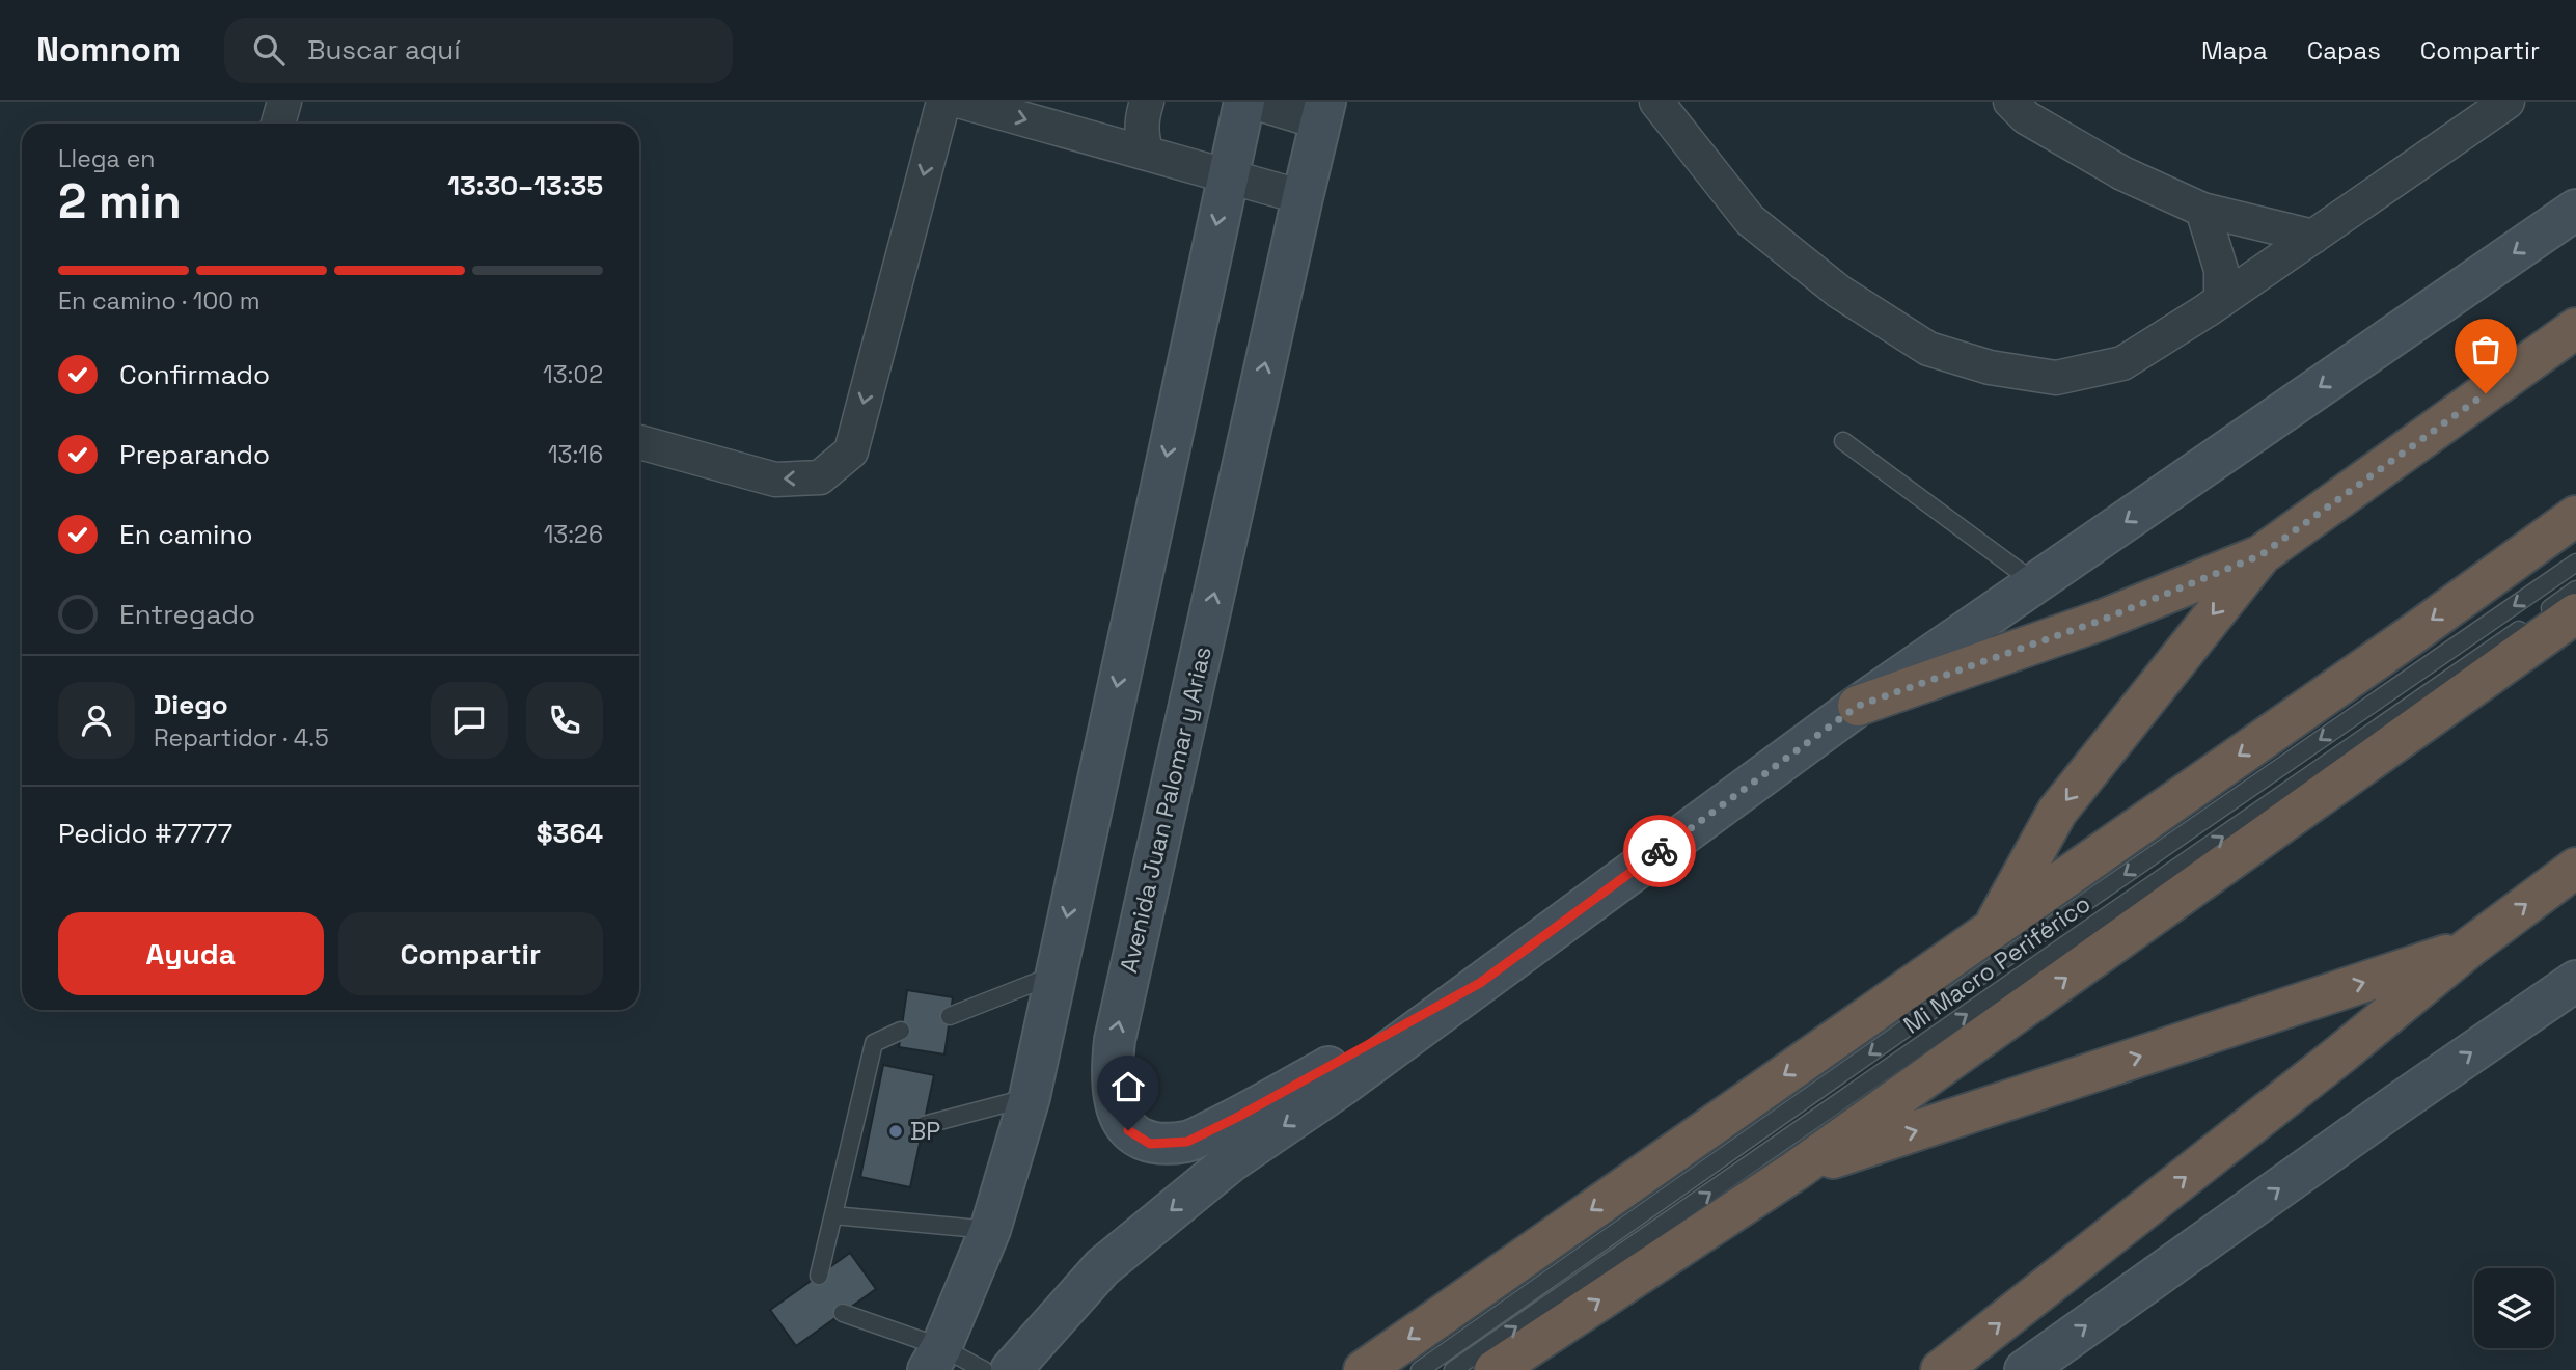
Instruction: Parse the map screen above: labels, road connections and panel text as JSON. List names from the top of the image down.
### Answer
{
  "streets": {
    "main road": ["Avenida Juan Palomar y Arias"],
    "lane": ["Mi Macro Periférico"]
  },
  "places": ["BP"],
  "page": {
    "header": "Nomnom",
    "search": "Buscar aquí",
    "nav": ["Mapa", "Capas", "Compartir"],
    "heading": ["2 min", "Llega en", "13:30–13:35"],
    "panel": [
      "Diego",
      "Repartidor · 4.5",
      "Pedido #7777",
      "$364"
    ],
    "bar": "En camino · 100 m",
    "list": [
      ["Confirmado", "13:02"],
      ["Preparando", "13:16"],
      ["En camino", "13:26"],
      "Entregado"
    ],
    "buttons": ["Ayuda", "Compartir"]
  }
}
